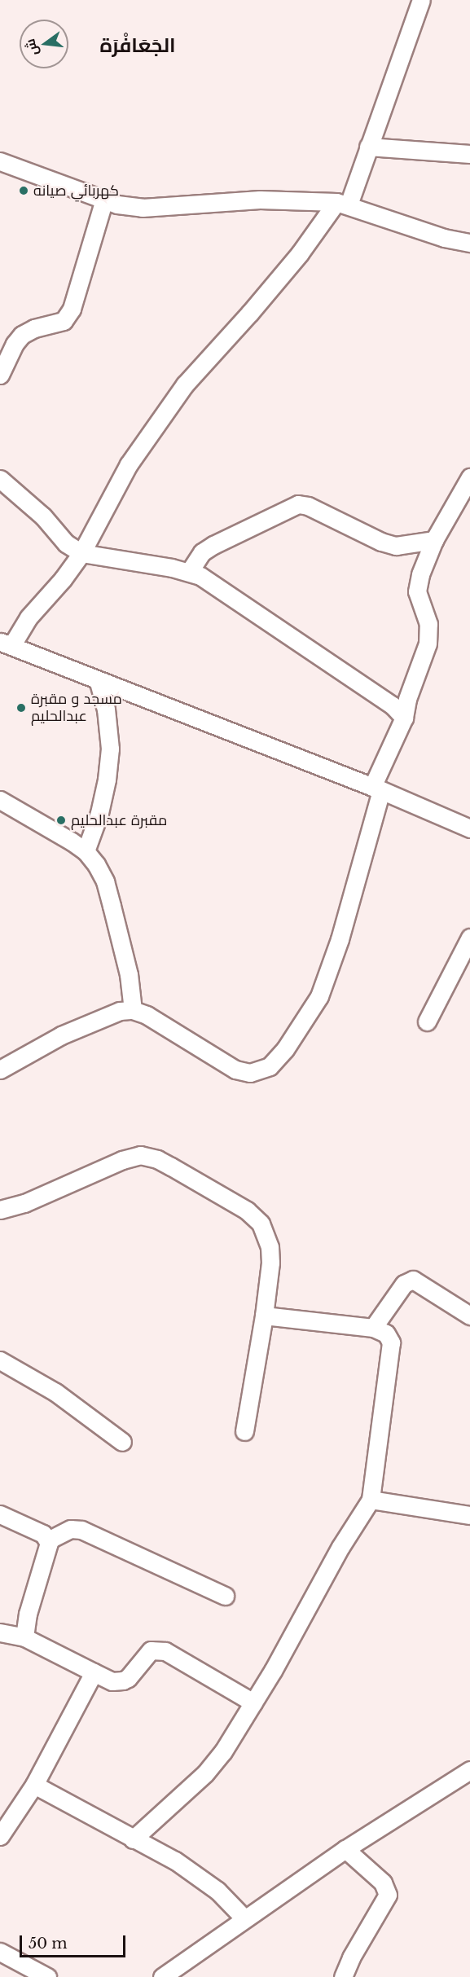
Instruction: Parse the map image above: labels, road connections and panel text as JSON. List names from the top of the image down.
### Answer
{
  "districts": ["الجَعَافْرَة"],
  "places": ["كهربائي صيانه", "مسجد و مقبرة عبدالحليم", "مقبرة عبدالحليم"],
  "scale_bar": "50 m",
  "north": "left"
}
